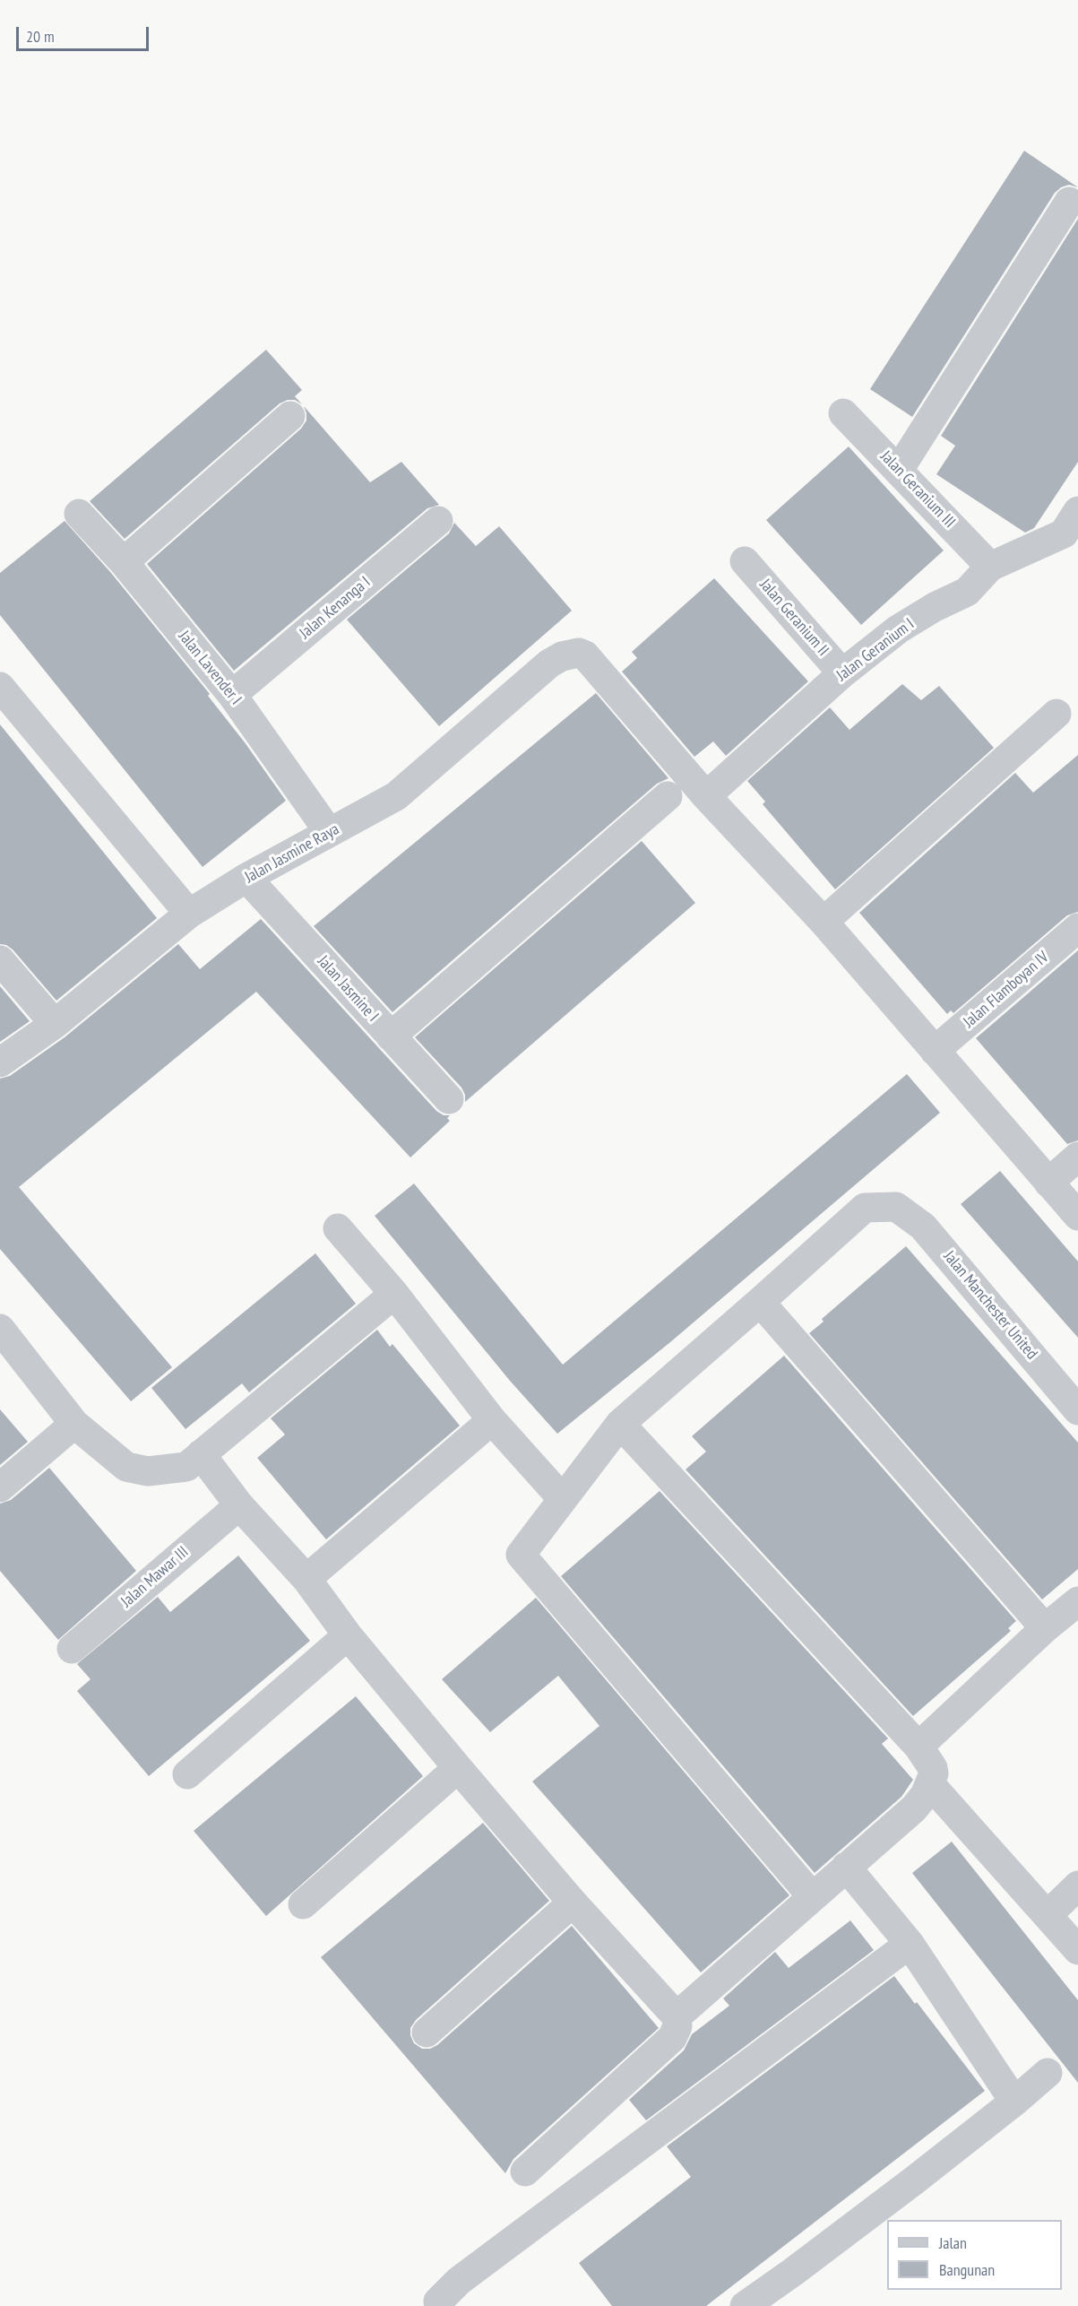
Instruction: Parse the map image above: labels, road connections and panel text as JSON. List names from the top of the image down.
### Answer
{
  "streets": {
    "street": [
      "Jalan Geranium III",
      "Jalan Kenanga I",
      "Jalan Geranium II",
      "Jalan Geranium I",
      "Jalan Lavender I",
      "Jalan Jasmine Raya",
      "Jalan Jasmine I",
      "Jalan Flamboyan IV",
      "Jalan Manchester United",
      "Jalan Mawar III"
    ]
  },
  "crossings": [
    ["Jalan Geranium III", "Jalan Geranium I"],
    ["Jalan Kenanga I", "Jalan Lavender I"],
    ["Jalan Geranium II", "Jalan Geranium I"],
    ["Jalan Geranium I", "Jalan Jasmine Raya"],
    ["Jalan Lavender I", "Jalan Jasmine Raya"],
    ["Jalan Jasmine Raya", "Jalan Jasmine I"]
  ],
  "legend": ["Jalan", "Bangunan"],
  "scale_bar": "20 m"
}
